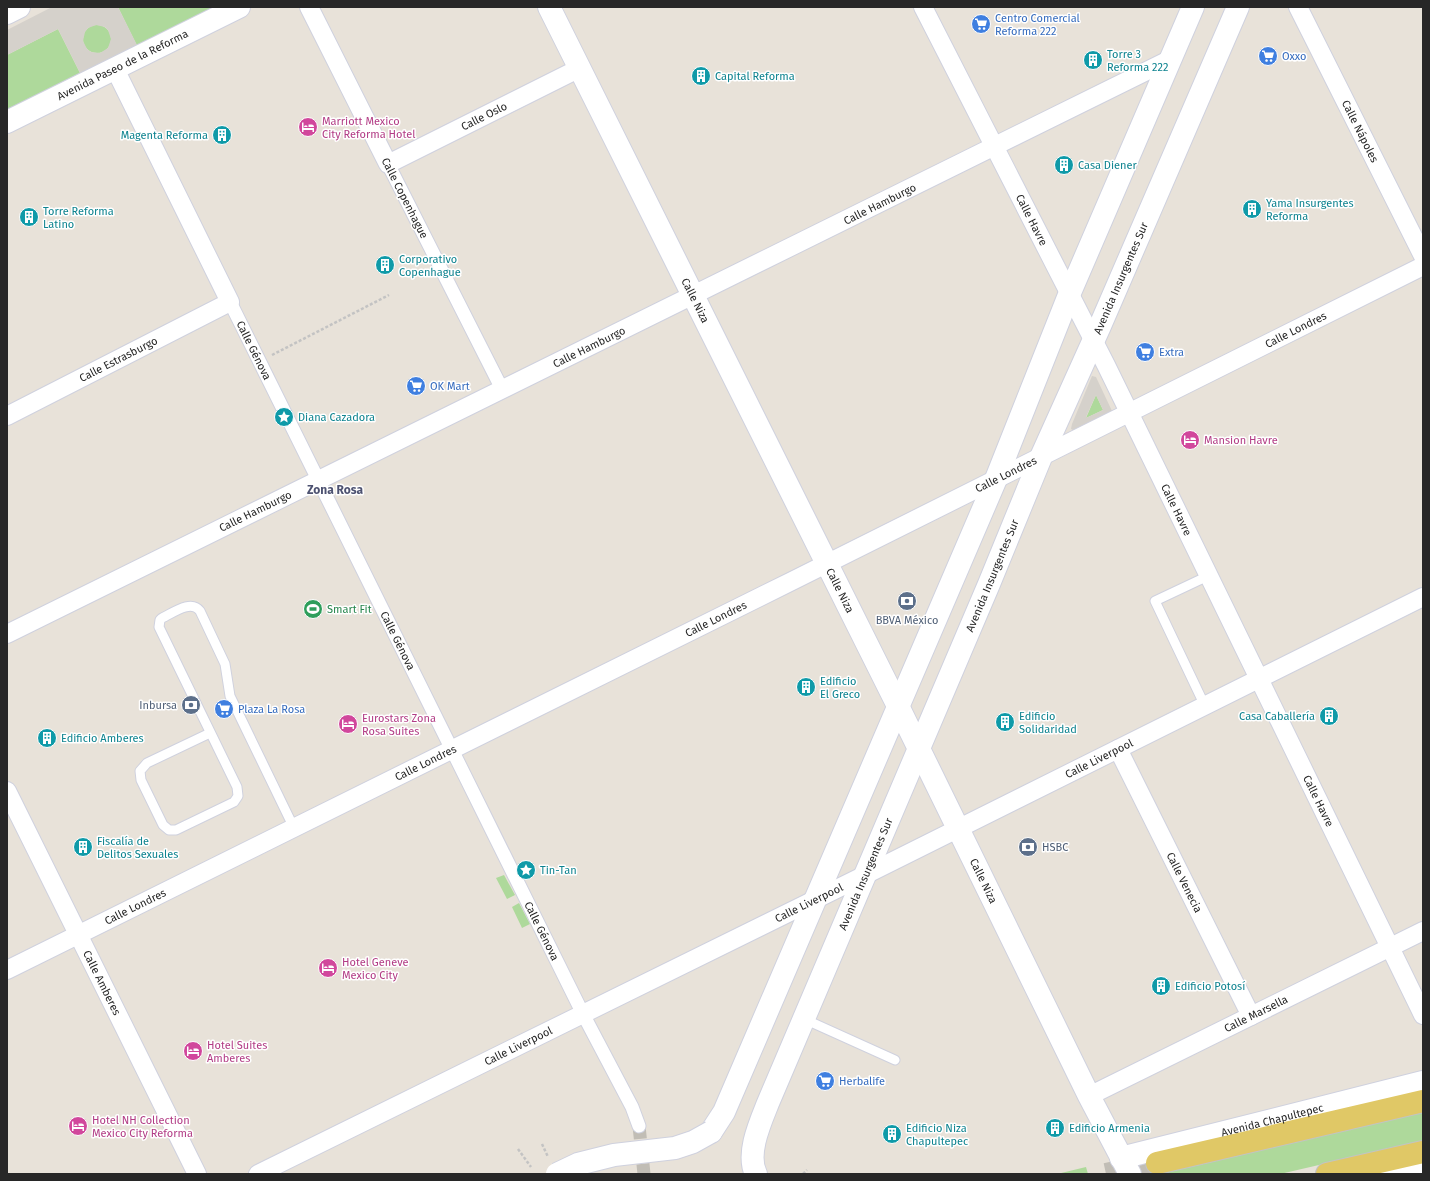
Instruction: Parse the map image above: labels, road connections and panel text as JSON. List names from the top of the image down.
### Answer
{
  "streets": {
    "main road": [
      "Avenida Paseo de la Reforma",
      "Avenida Insurgentes Sur",
      "Calle Niza",
      "Avenida Chapultepec"
    ],
    "street": [
      "Calle Oslo",
      "Calle Nápoles",
      "Calle Copenhague",
      "Calle Hamburgo",
      "Calle Havre",
      "Calle Londres",
      "Calle Génova",
      "Calle Estrasburgo",
      "Calle Liverpool",
      "Calle Venecia",
      "Calle Amberes",
      "Calle Marsella"
    ]
  },
  "crossings": [
    ["Avenida Paseo de la Reforma", "Calle Génova"],
    ["Calle Oslo", "Calle Copenhague"],
    ["Calle Oslo", "Calle Niza"],
    ["Calle Copenhague", "Calle Hamburgo"],
    ["Calle Hamburgo", "Calle Havre"],
    ["Calle Hamburgo", "Calle Niza"],
    ["Calle Hamburgo", "Calle Génova"],
    ["Calle Havre", "Avenida Insurgentes Sur"],
    ["Calle Havre", "Calle Londres"],
    ["Calle Havre", "Calle Liverpool"],
    ["Calle Havre", "Calle Marsella"],
    ["Avenida Insurgentes Sur", "Calle Niza"],
    ["Avenida Insurgentes Sur", "Calle Londres"],
    ["Avenida Insurgentes Sur", "Calle Liverpool"],
    ["Calle Niza", "Calle Londres"],
    ["Calle Niza", "Calle Liverpool"],
    ["Calle Niza", "Calle Marsella"],
    ["Calle Niza", "Avenida Chapultepec"],
    ["Calle Londres", "Calle Génova"],
    ["Calle Londres", "Calle Amberes"],
    ["Calle Génova", "Calle Estrasburgo"],
    ["Calle Génova", "Calle Liverpool"],
    ["Calle Liverpool", "Calle Venecia"],
    ["Calle Venecia", "Calle Marsella"]
  ],
  "districts": ["Zona Rosa"],
  "places": {
    "supermarket": [
      "Centro Comercial Reforma 222",
      "Oxxo",
      "Extra",
      "OK Mart",
      "Plaza La Rosa",
      "Herbalife"
    ],
    "building": [
      "Torre 3 Reforma 222",
      "Capital Reforma",
      "Magenta Reforma",
      "Casa Diener",
      "Yama Insurgentes Reforma",
      "Torre Reforma Latino",
      "Corporativo Copenhague",
      "Edificio El Greco",
      "Casa Caballería",
      "Edificio Solidaridad",
      "Edificio Amberes",
      "Fiscalía de Delitos Sexuales",
      "Edificio Potosí",
      "Edificio Armenia",
      "Edificio Niza Chapultepec"
    ],
    "hotel": [
      "Marriott Mexico City Reforma Hotel",
      "Mansion Havre",
      "Eurostars Zona Rosa Suites",
      "Hotel Geneve Mexico City",
      "Hotel Suites Amberes",
      "Hotel NH Collection Mexico City Reforma"
    ],
    "place": ["Diana Cazadora", "Tin-Tan"],
    "bank": ["BBVA México", "Inbursa", "HSBC"],
    "sports": ["Smart Fit"]
  }
}
